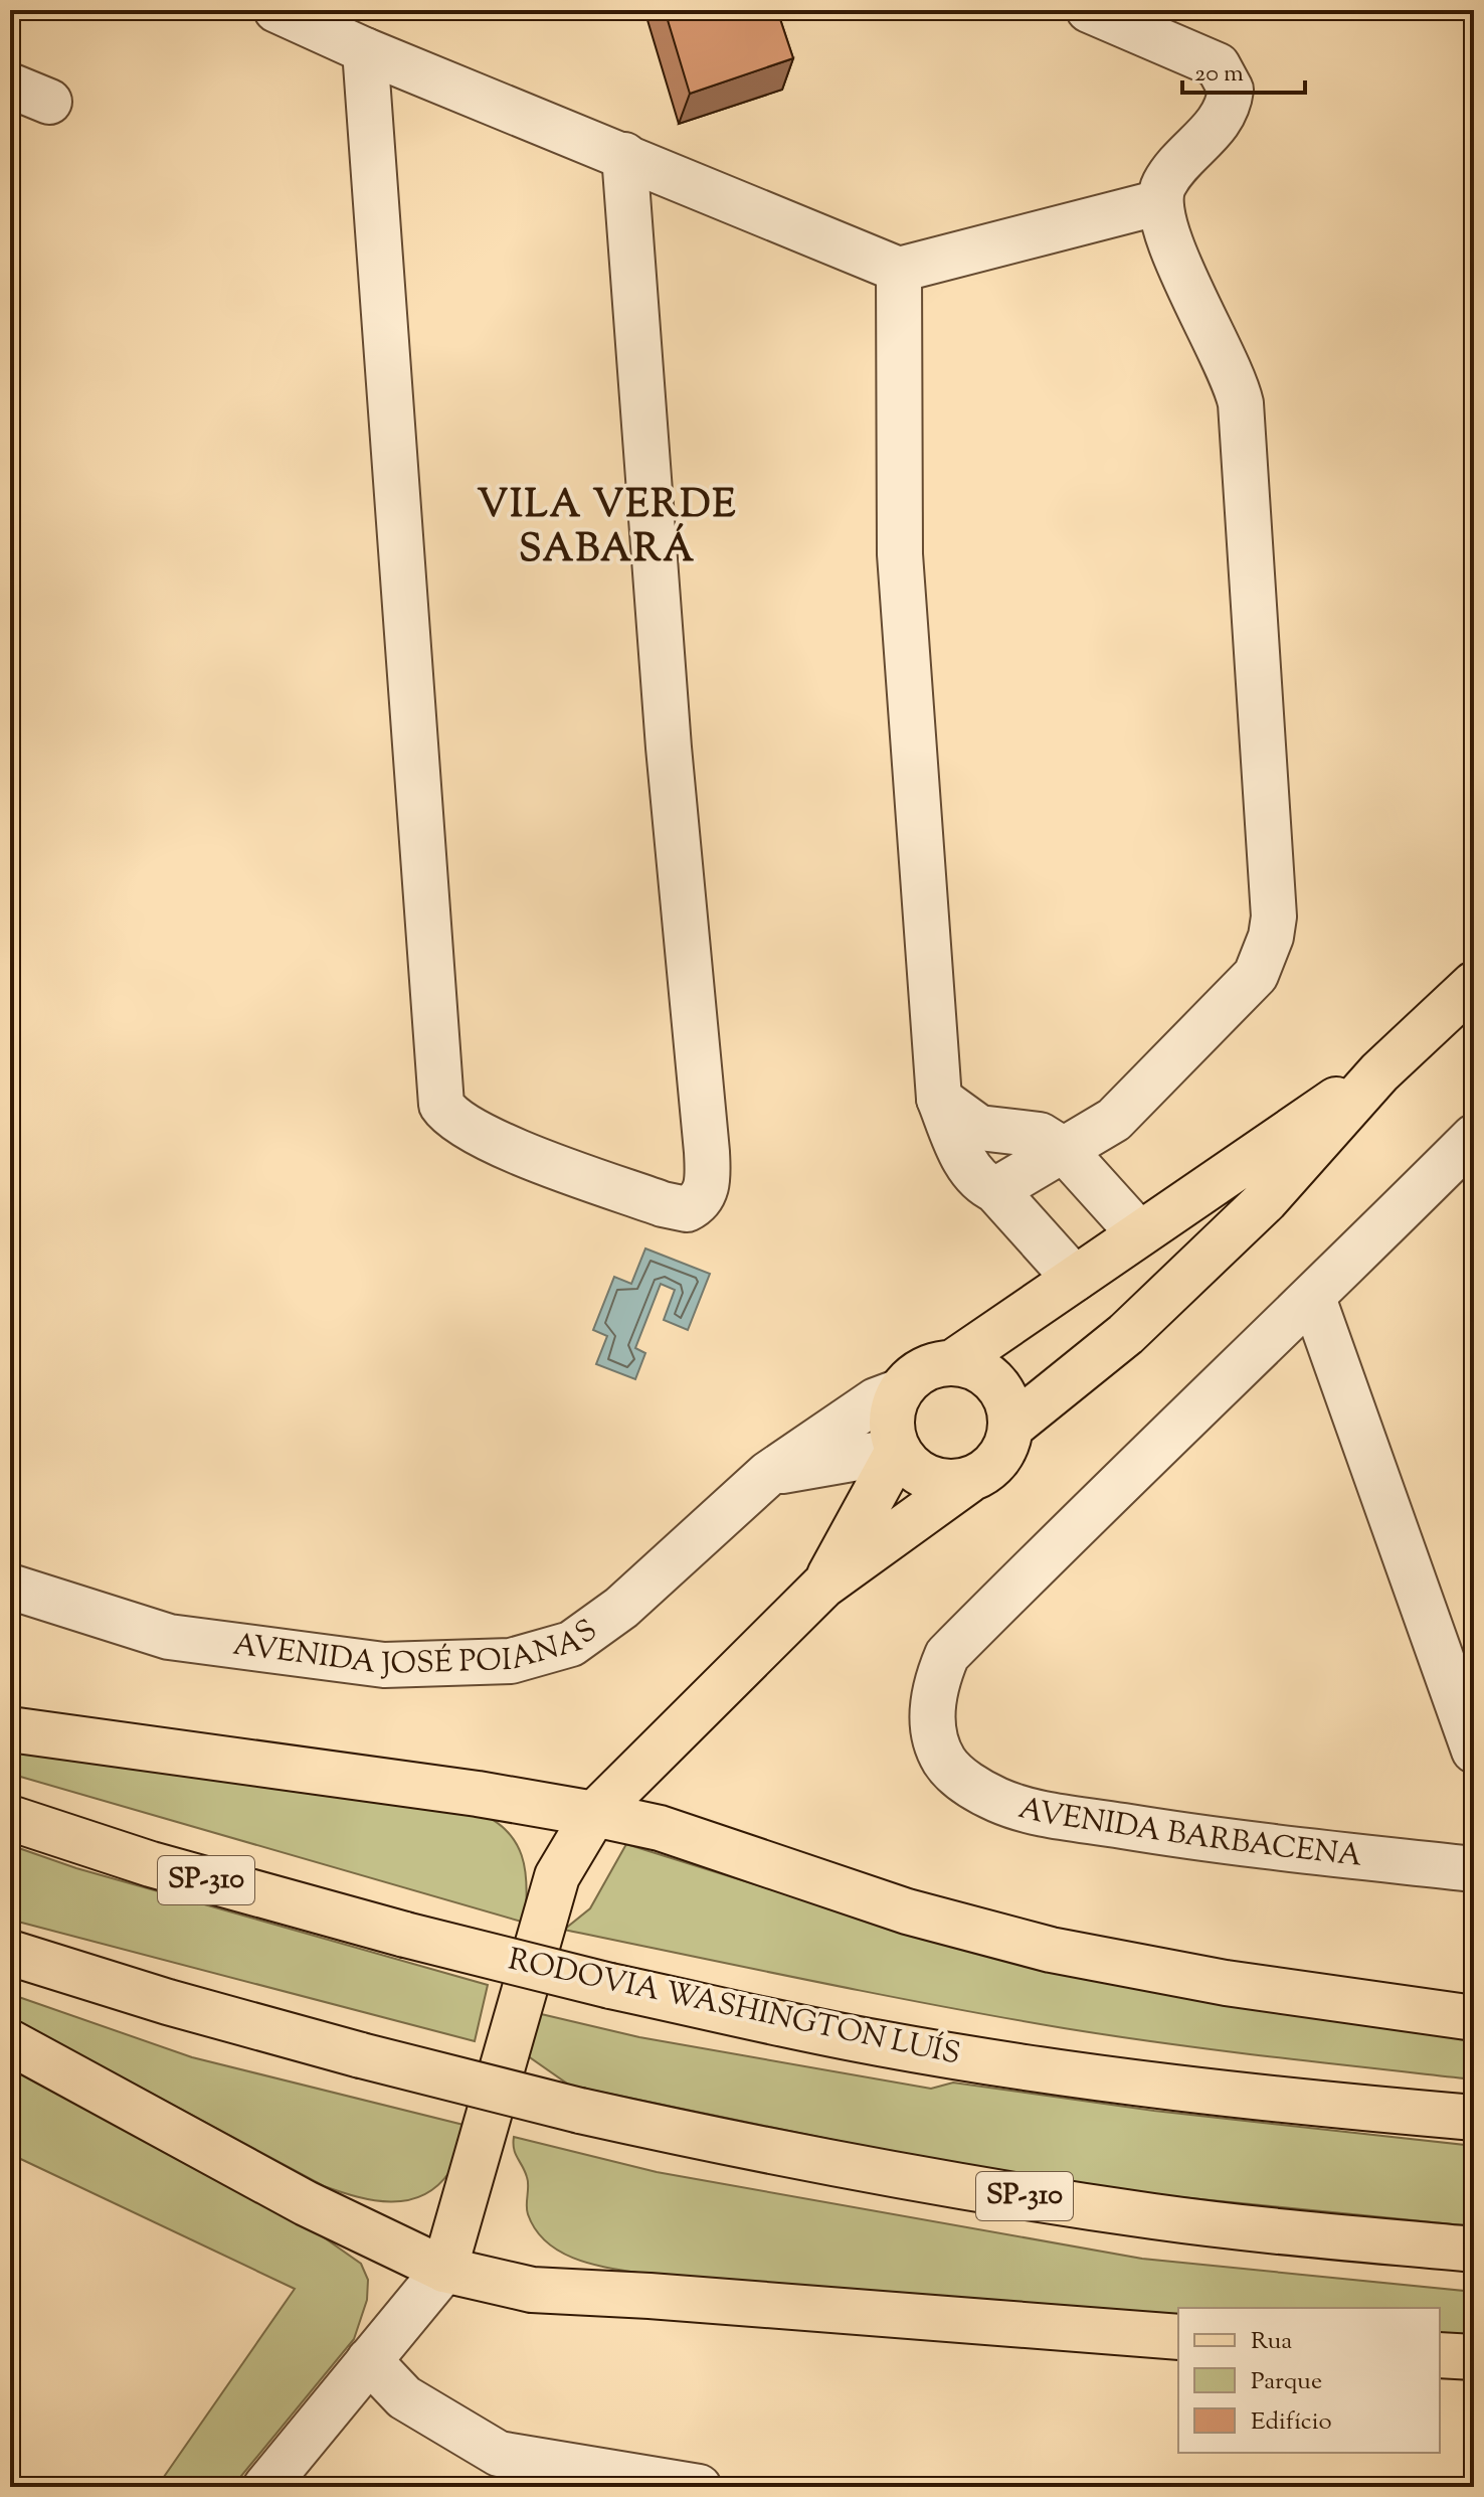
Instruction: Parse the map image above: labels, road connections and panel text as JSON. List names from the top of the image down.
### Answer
{
  "streets": {
    "main road": ["SP-310", "RODOVIA WASHINGTON LUÍS"],
    "street": ["AVENIDA JOSÉ POIANAS", "AVENIDA BARBACENA"]
  },
  "districts": ["VILA VERDE SABARÁ"],
  "legend": ["Rua", "Parque", "Edifício"],
  "scale_bar": "20 m"
}
